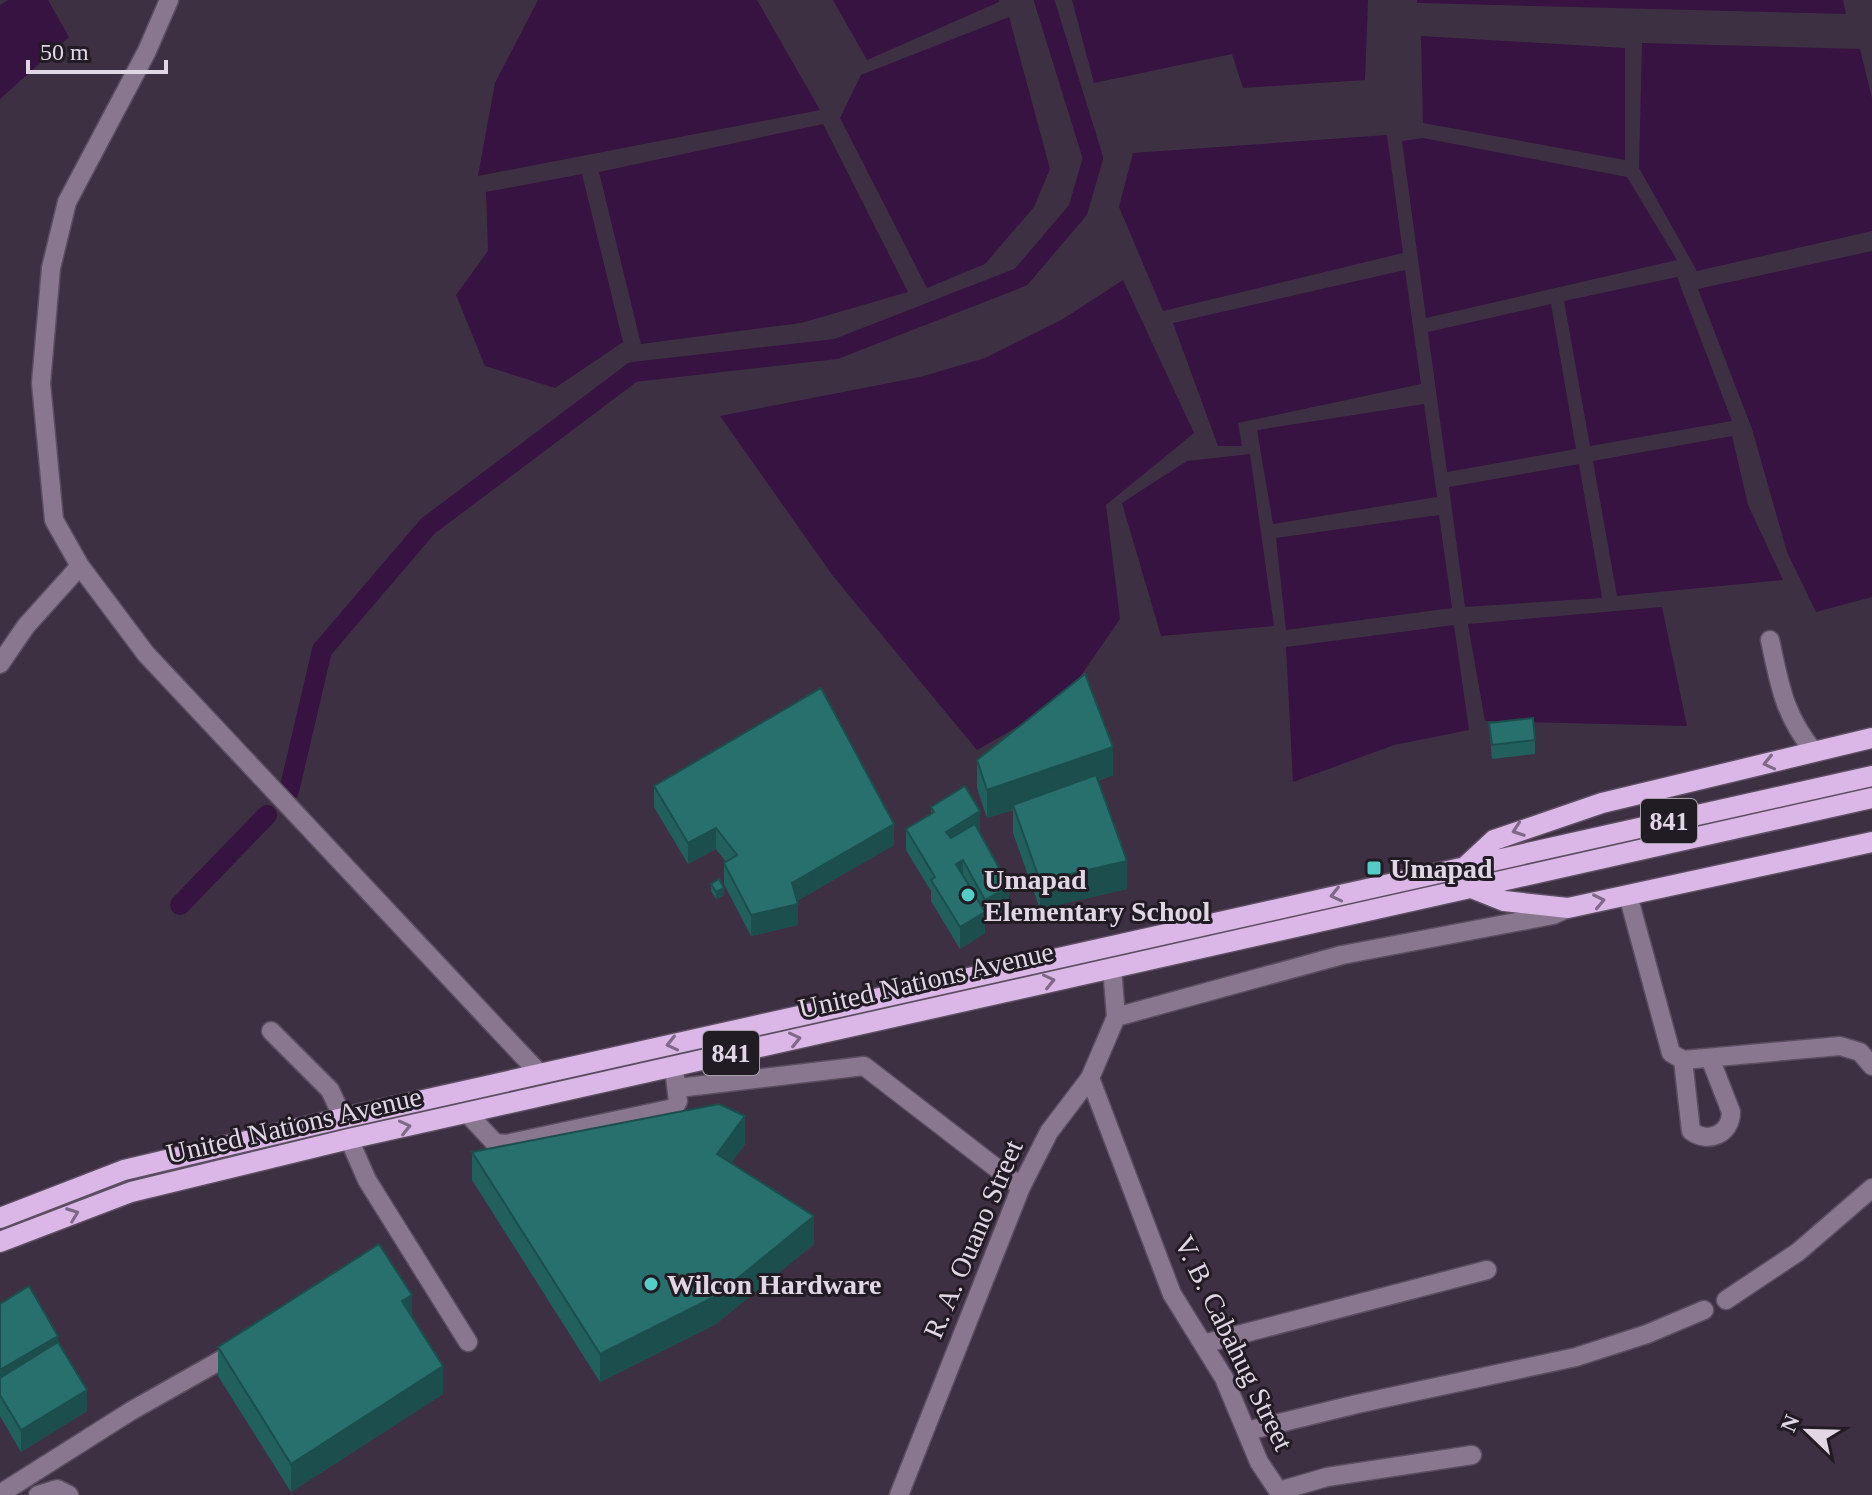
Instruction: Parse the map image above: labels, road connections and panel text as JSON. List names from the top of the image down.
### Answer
{
  "streets": {
    "main road": ["841", "United Nations Avenue"],
    "street": ["R. A. Ouano Street", "V. B. Cabahug Street"]
  },
  "crossings": [
    ["United Nations Avenue", "R. A. Ouano Street"],
    ["R. A. Ouano Street", "V. B. Cabahug Street"]
  ],
  "places": {
    "transit": ["Umapad"],
    "other": ["Umapad Elementary School", "Wilcon Hardware"]
  },
  "scale_bar": "50 m",
  "north": "top left"
}
